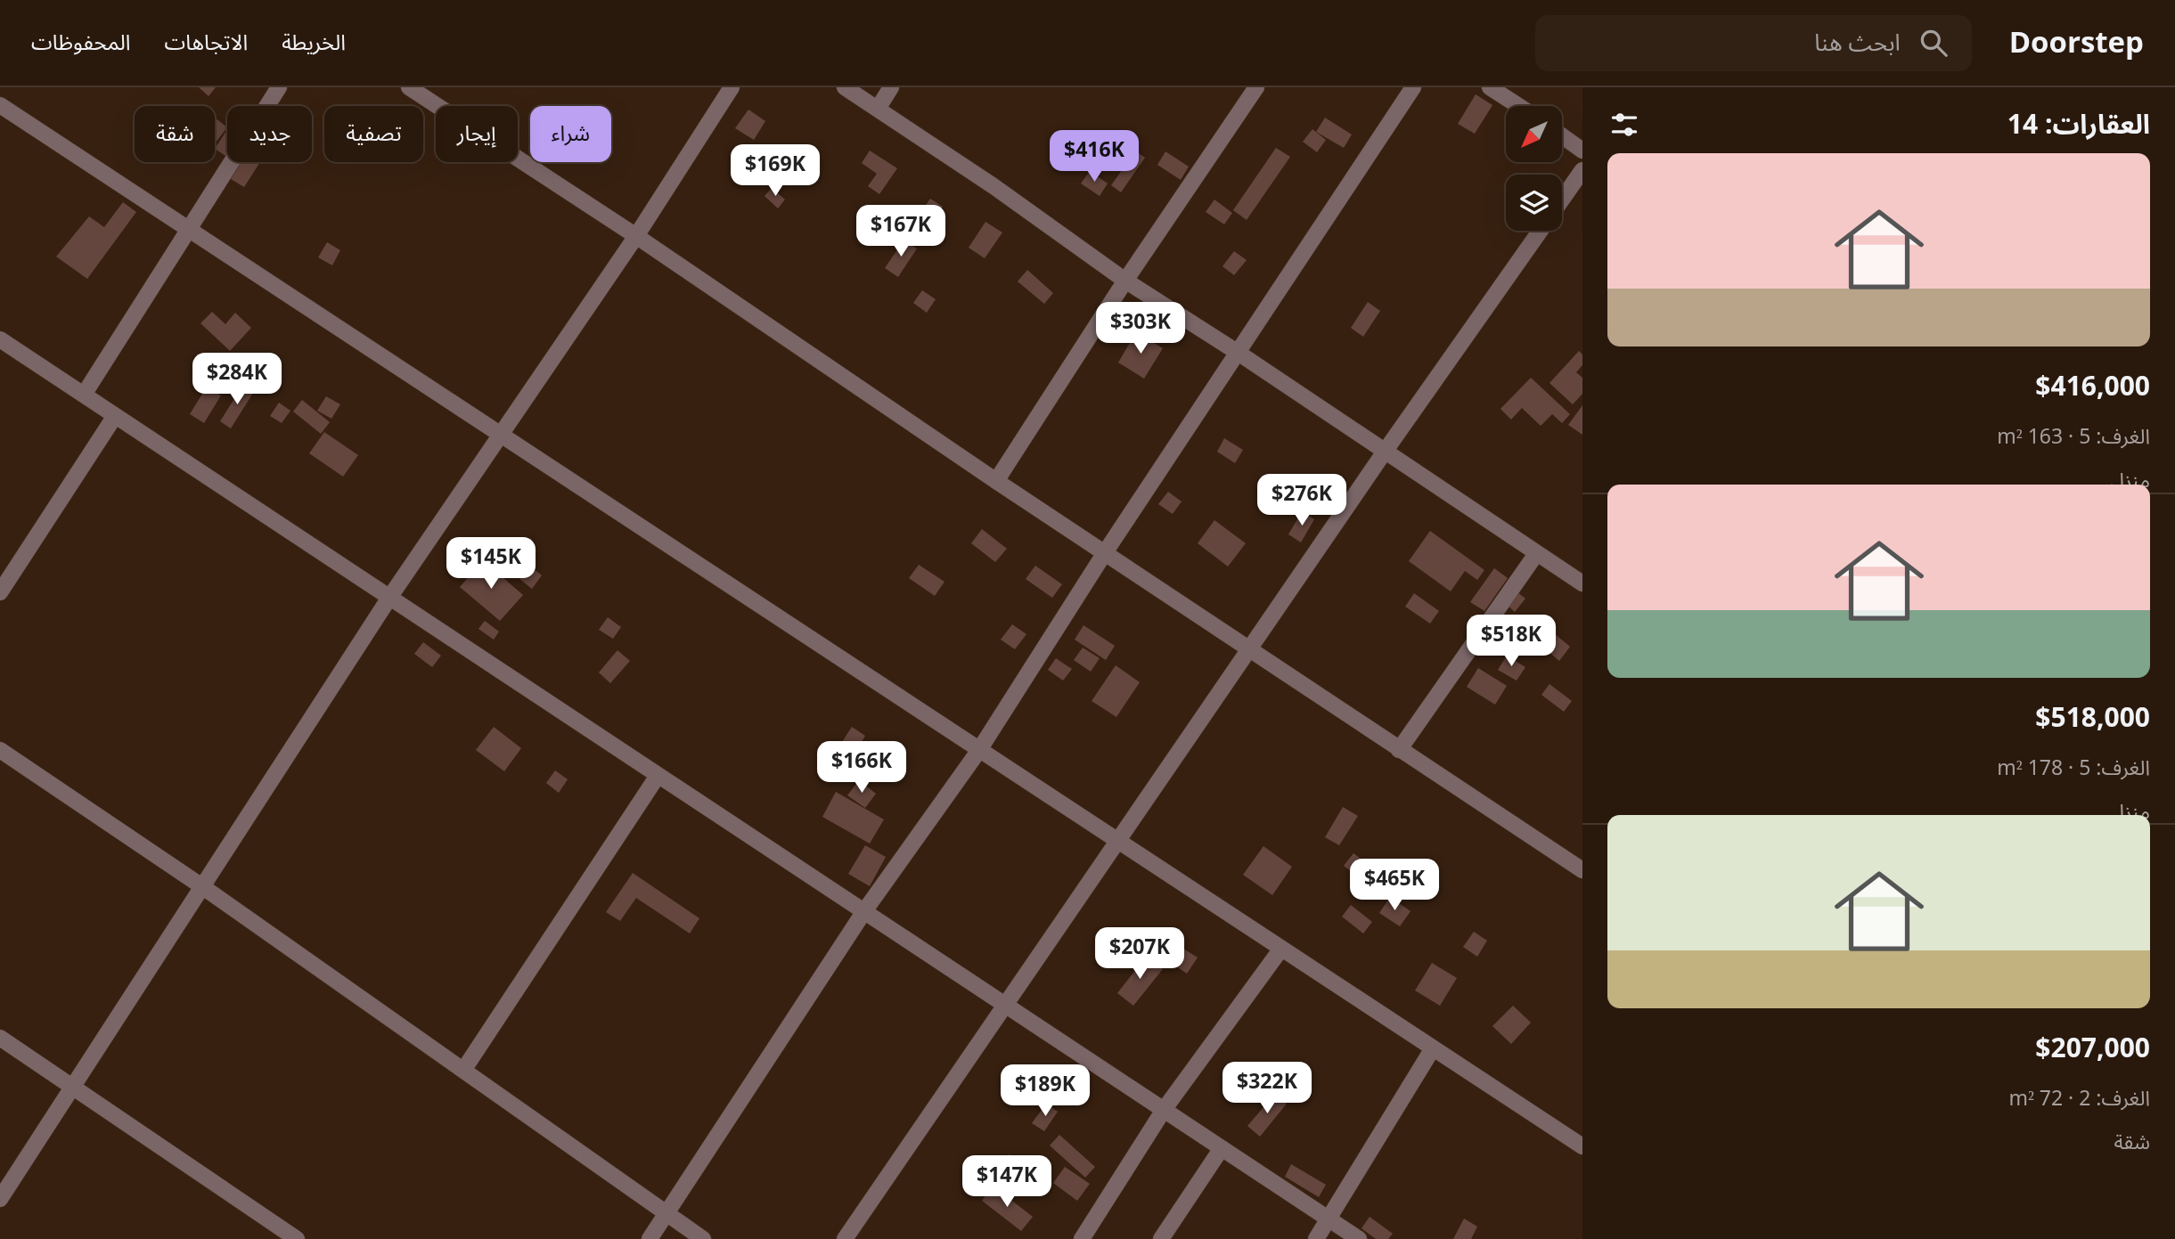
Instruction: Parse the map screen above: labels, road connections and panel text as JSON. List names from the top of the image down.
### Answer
{
  "north": "bottom left",
  "page": {
    "header": "Doorstep",
    "search": "ابحث هنا",
    "nav": ["الخريطة", "الاتجاهات", "المحفوظات"],
    "heading": "العقارات: 14",
    "chip": [
      "شراء",
      "إيجار",
      "تصفية",
      "جديد",
      "شقة"
    ],
    "price": [
      "$416K",
      "$169K",
      "$167K",
      "$303K",
      "$284K",
      "$276K",
      "$145K",
      "$518K",
      "$166K",
      "$465K",
      "$207K",
      "$322K",
      "$189K",
      "$147K"
    ],
    "list": [
      {
        "name": "$416,000",
        "note": "الغرف: 5 · 163 m² · منزل"
      },
      {
        "name": "$518,000",
        "note": "الغرف: 5 · 178 m² · منزل"
      },
      {
        "name": "$207,000",
        "note": "الغرف: 2 · 72 m² · شقة"
      }
    ]
  }
}
